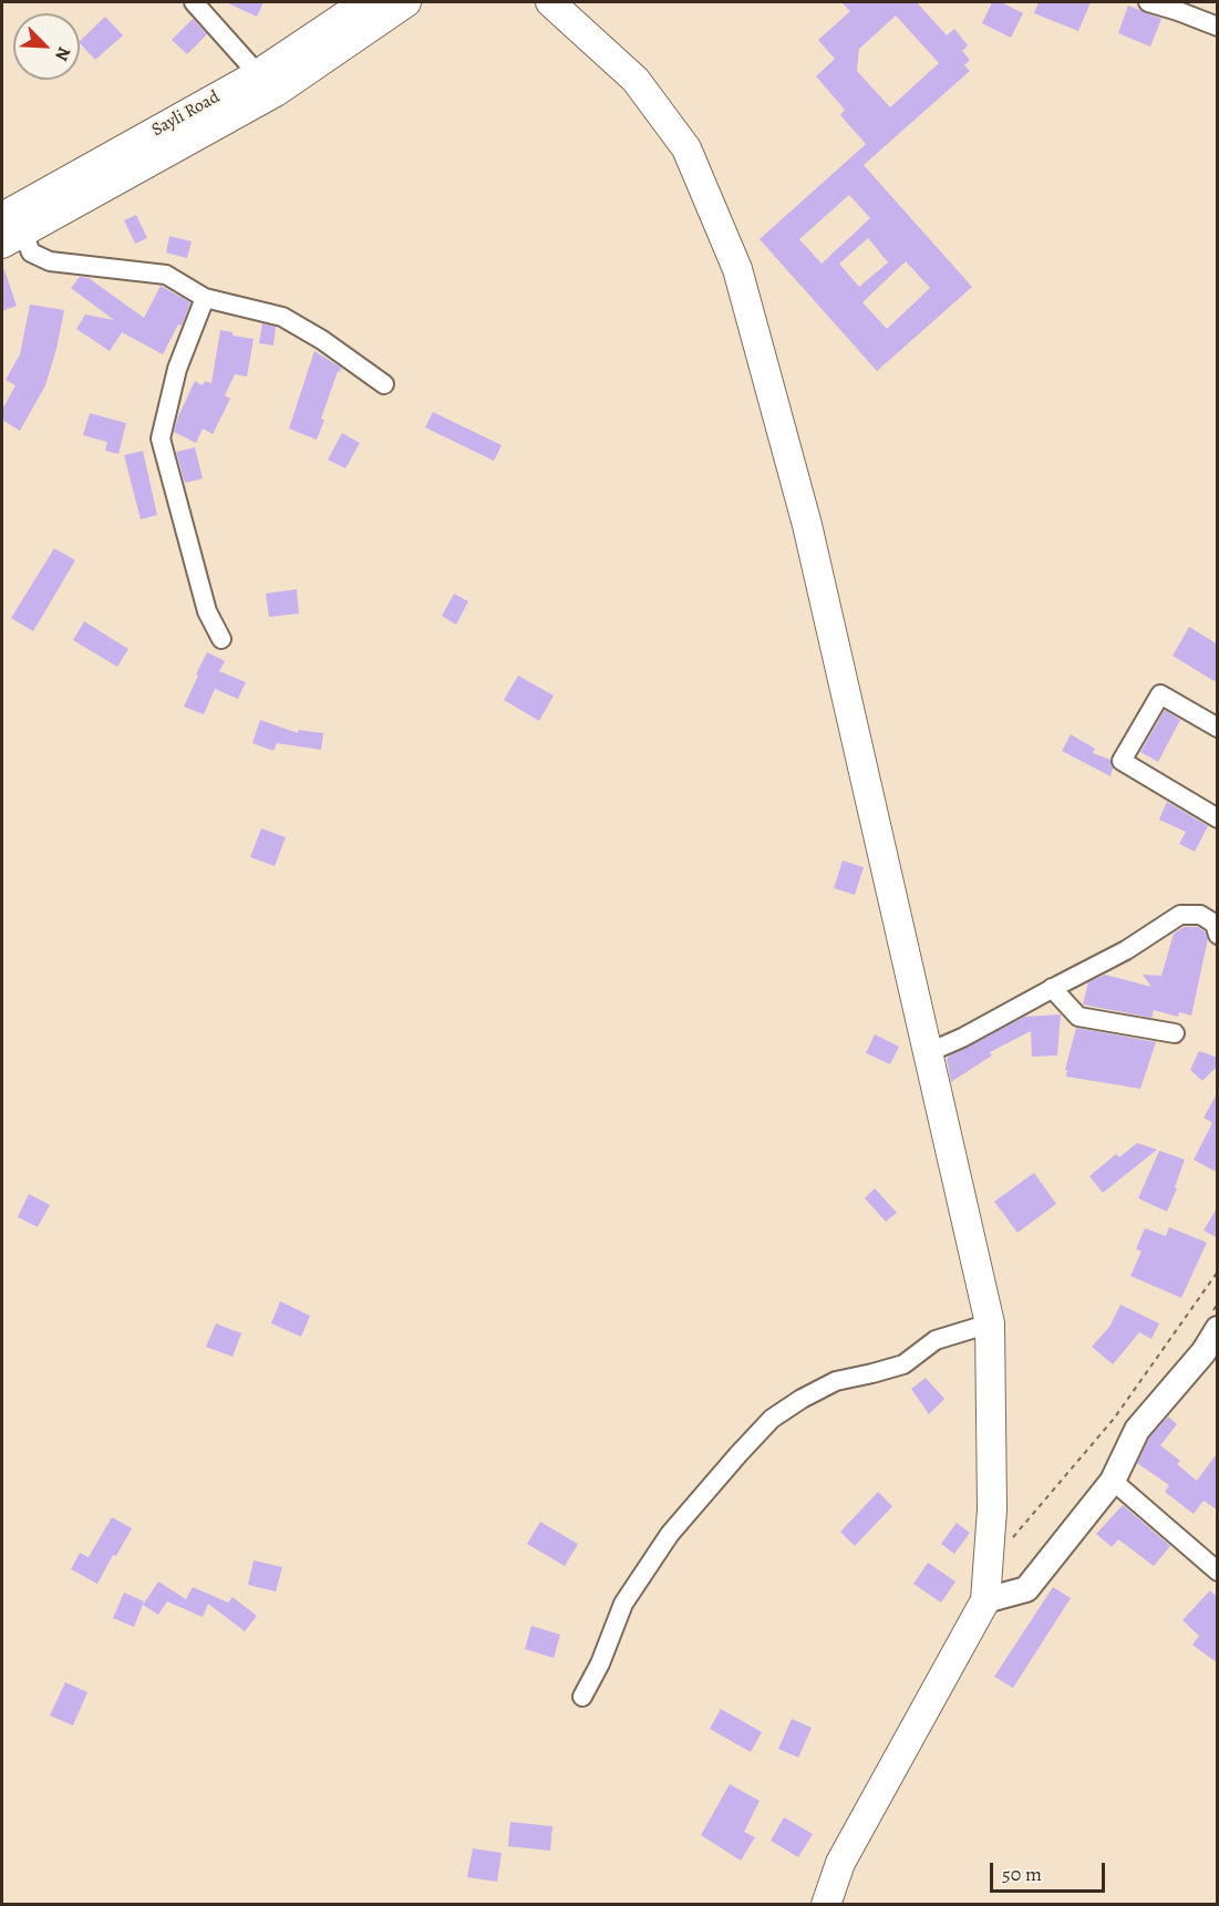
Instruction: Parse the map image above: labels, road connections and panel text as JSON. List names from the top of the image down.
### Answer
{
  "streets": {
    "main road": ["Sayli Road"]
  },
  "scale_bar": "50 m",
  "north": "bottom right"
}
